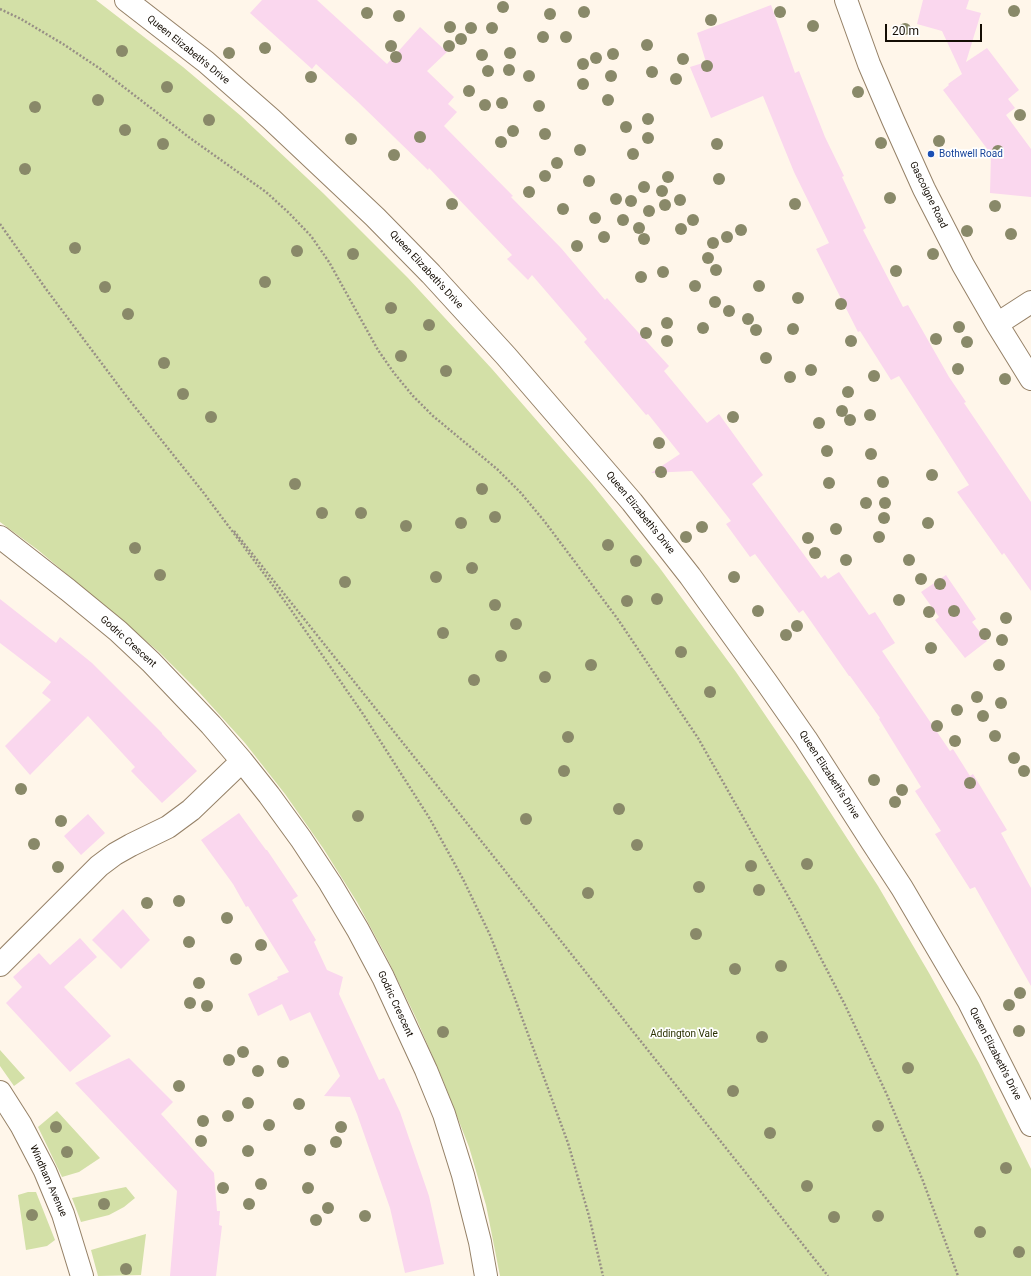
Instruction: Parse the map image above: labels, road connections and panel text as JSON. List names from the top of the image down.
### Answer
{
  "streets": {
    "street": [
      "Queen Elizabeth's Drive",
      "Gascoigne Road",
      "Godric Crescent",
      "Windham Avenue"
    ]
  },
  "parks": ["Addington Vale"],
  "places": ["Bothwell Road"],
  "scale_bar": "20 m"
}
